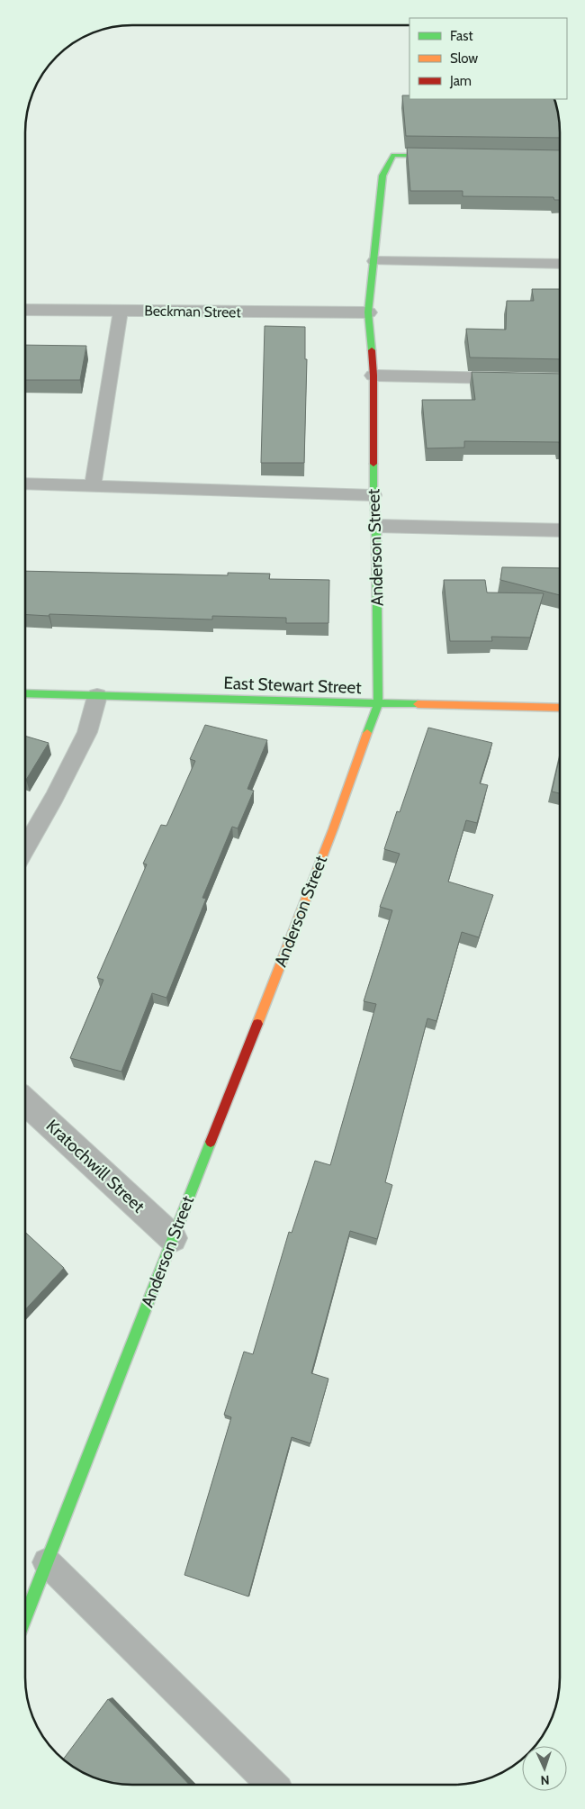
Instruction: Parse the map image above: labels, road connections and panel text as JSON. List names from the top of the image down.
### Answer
{
  "streets": {
    "main road": ["Anderson Street", "East Stewart Street"],
    "street": ["Beckman Street", "Kratochwill Street"]
  },
  "crossings": [
    ["Beckman Street", "Anderson Street"],
    ["Anderson Street", "East Stewart Street"],
    ["Anderson Street", "Kratochwill Street"]
  ],
  "legend": ["Fast", "Slow", "Jam"],
  "north": "bottom"
}
